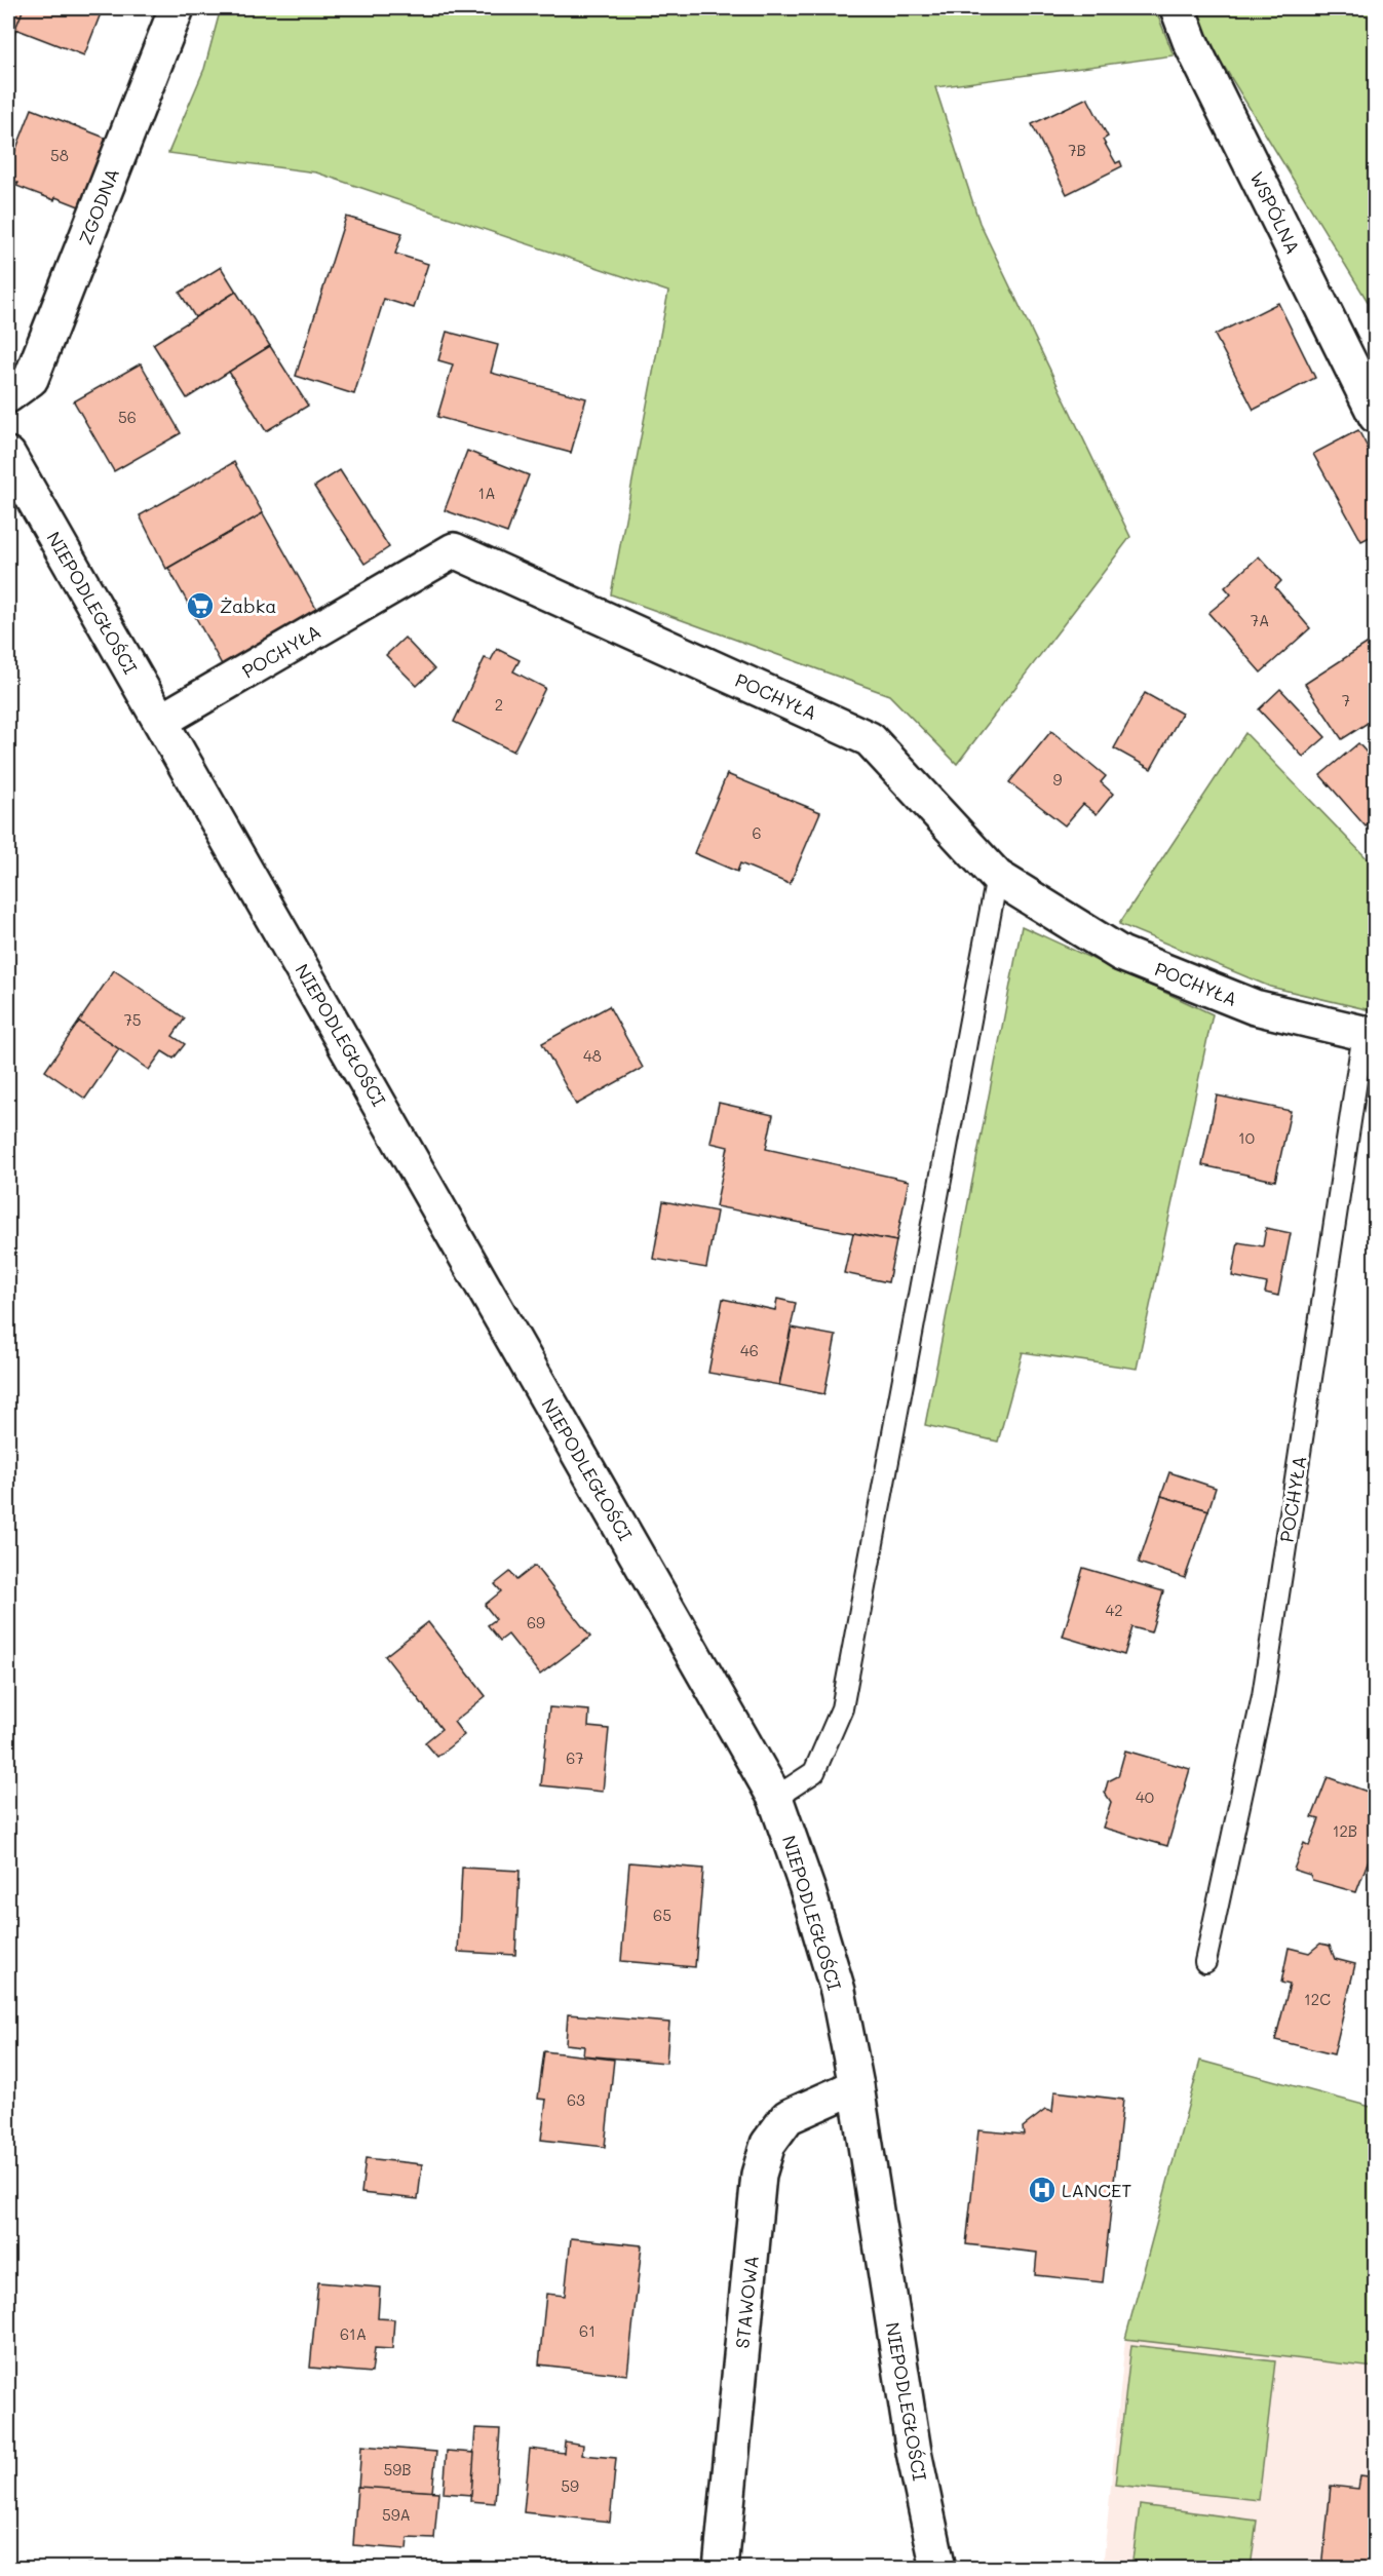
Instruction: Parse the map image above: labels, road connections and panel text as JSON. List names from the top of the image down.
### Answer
{
  "streets": {
    "street": [
      "ZGODNA",
      "WSPÓLNA",
      "NIEPODLEGŁOŚCI",
      "POCHYŁA",
      "STAWOWA"
    ]
  },
  "crossings": [
    ["NIEPODLEGŁOŚCI", "POCHYŁA"],
    ["NIEPODLEGŁOŚCI", "STAWOWA"]
  ],
  "places": {
    "supermarket": ["Żabka"],
    "hospital": ["LANCET"]
  },
  "house_numbers": [
    "7B",
    "58",
    "56",
    "1A",
    "7A",
    "7",
    "2",
    "9",
    "6",
    "75",
    "48",
    "10",
    "46",
    "42",
    "69",
    "67",
    "40",
    "12B",
    "65",
    "12C",
    "63",
    "61",
    "61A",
    "59B",
    "59",
    "59A"
  ]
}
